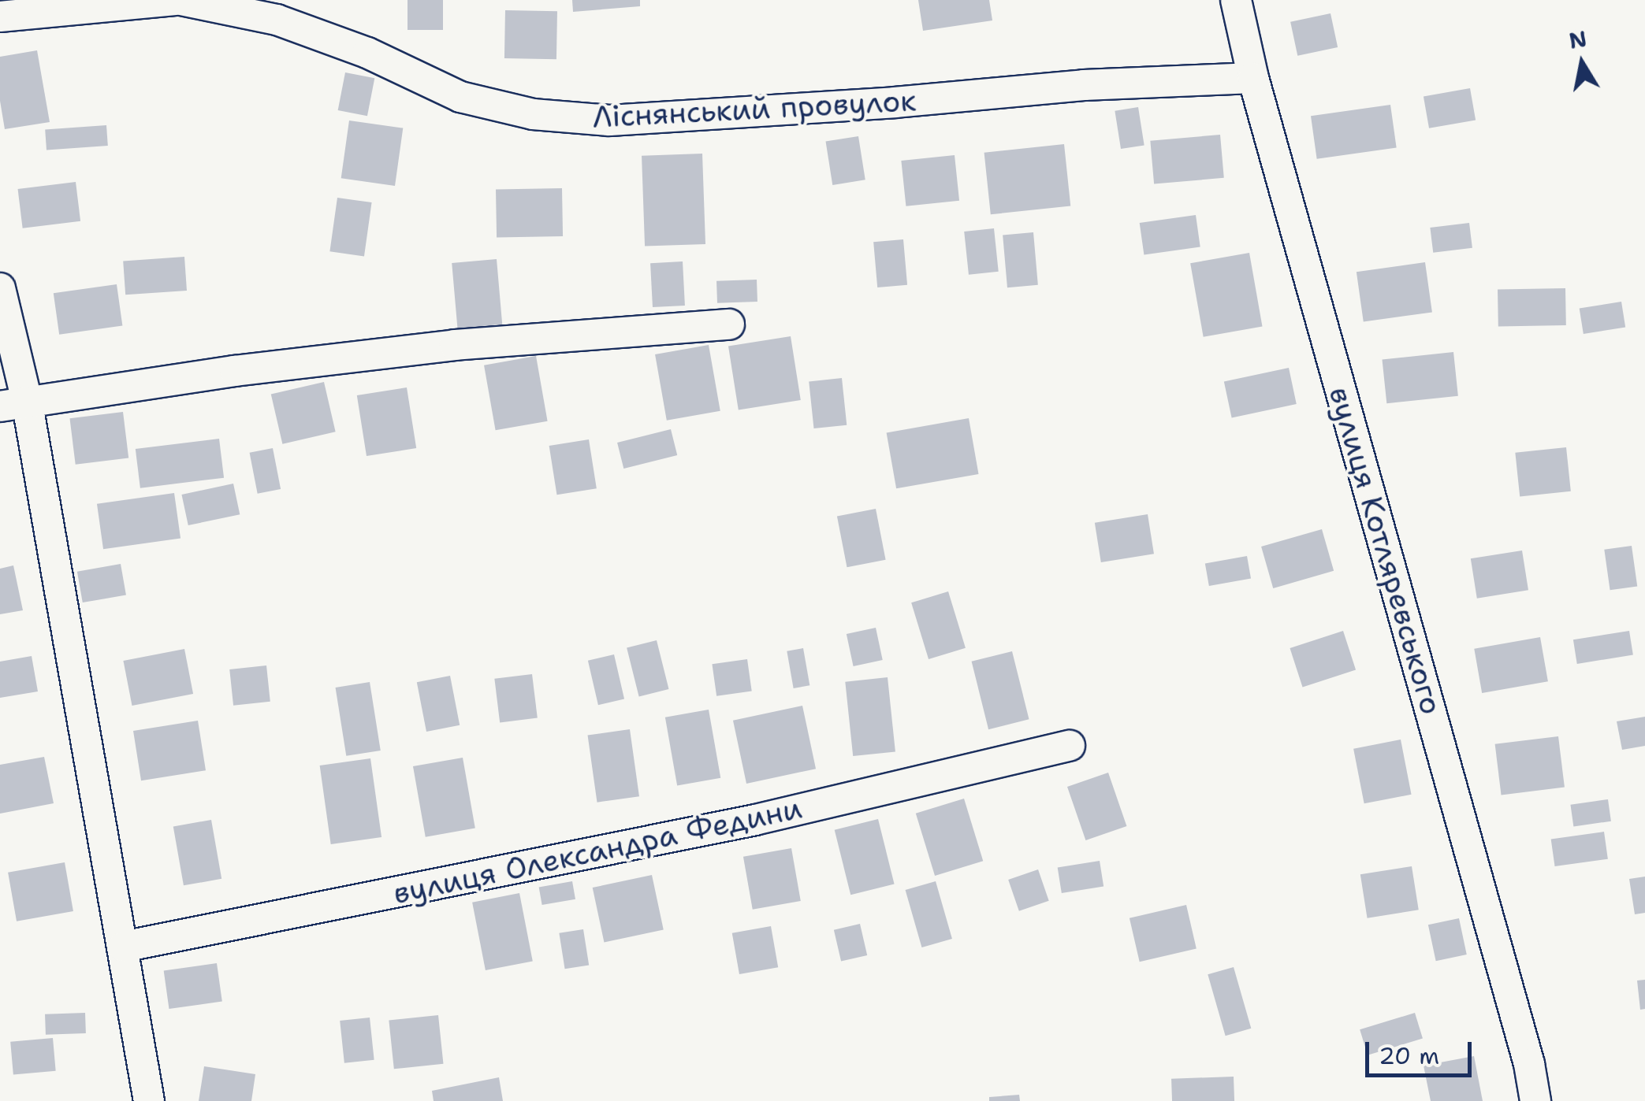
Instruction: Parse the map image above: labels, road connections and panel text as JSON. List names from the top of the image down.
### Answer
{
  "streets": {
    "street": ["Ліснянський провулок", "вулиця Котляревського", "вулиця Олександра Федини"]
  },
  "crossings": [
    ["Ліснянський провулок", "вулиця Котляревського"]
  ],
  "scale_bar": "20 m",
  "north": "top"
}
